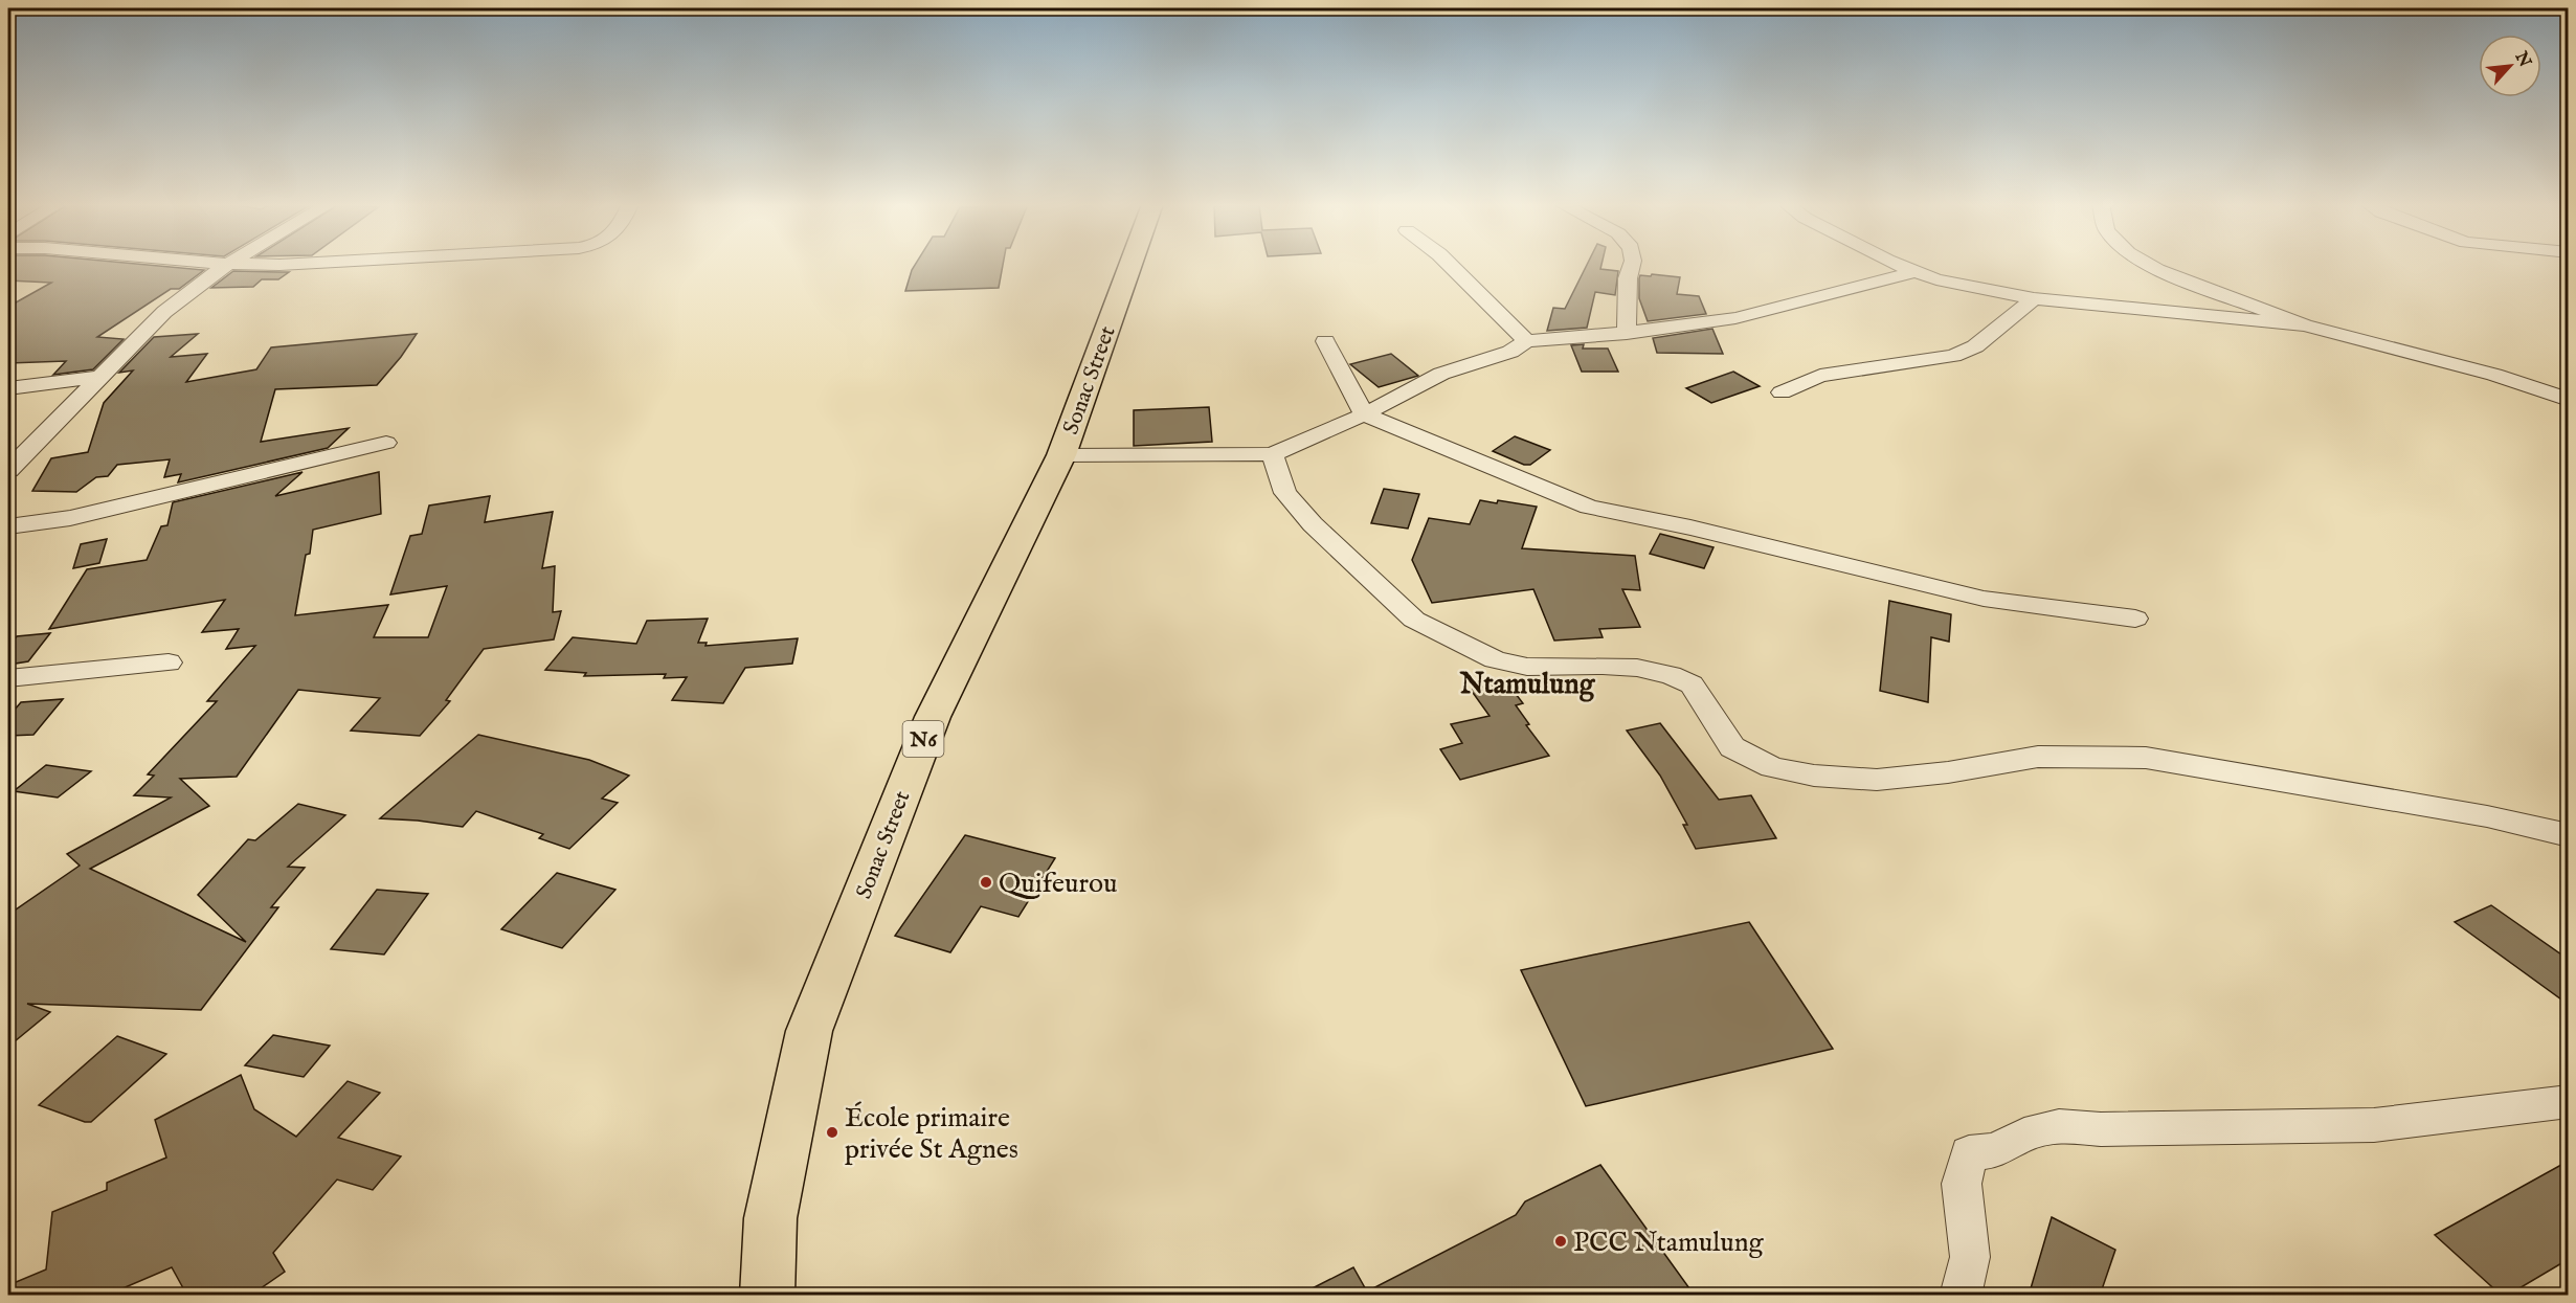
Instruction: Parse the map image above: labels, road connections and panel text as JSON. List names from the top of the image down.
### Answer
{
  "streets": {
    "highway": ["Sonac Street", "N6"]
  },
  "districts": ["Ntamulung"],
  "places": ["Quifeurou", "École primaire privée St Agnes", "PCC Ntamulung"],
  "north": "top right"
}
